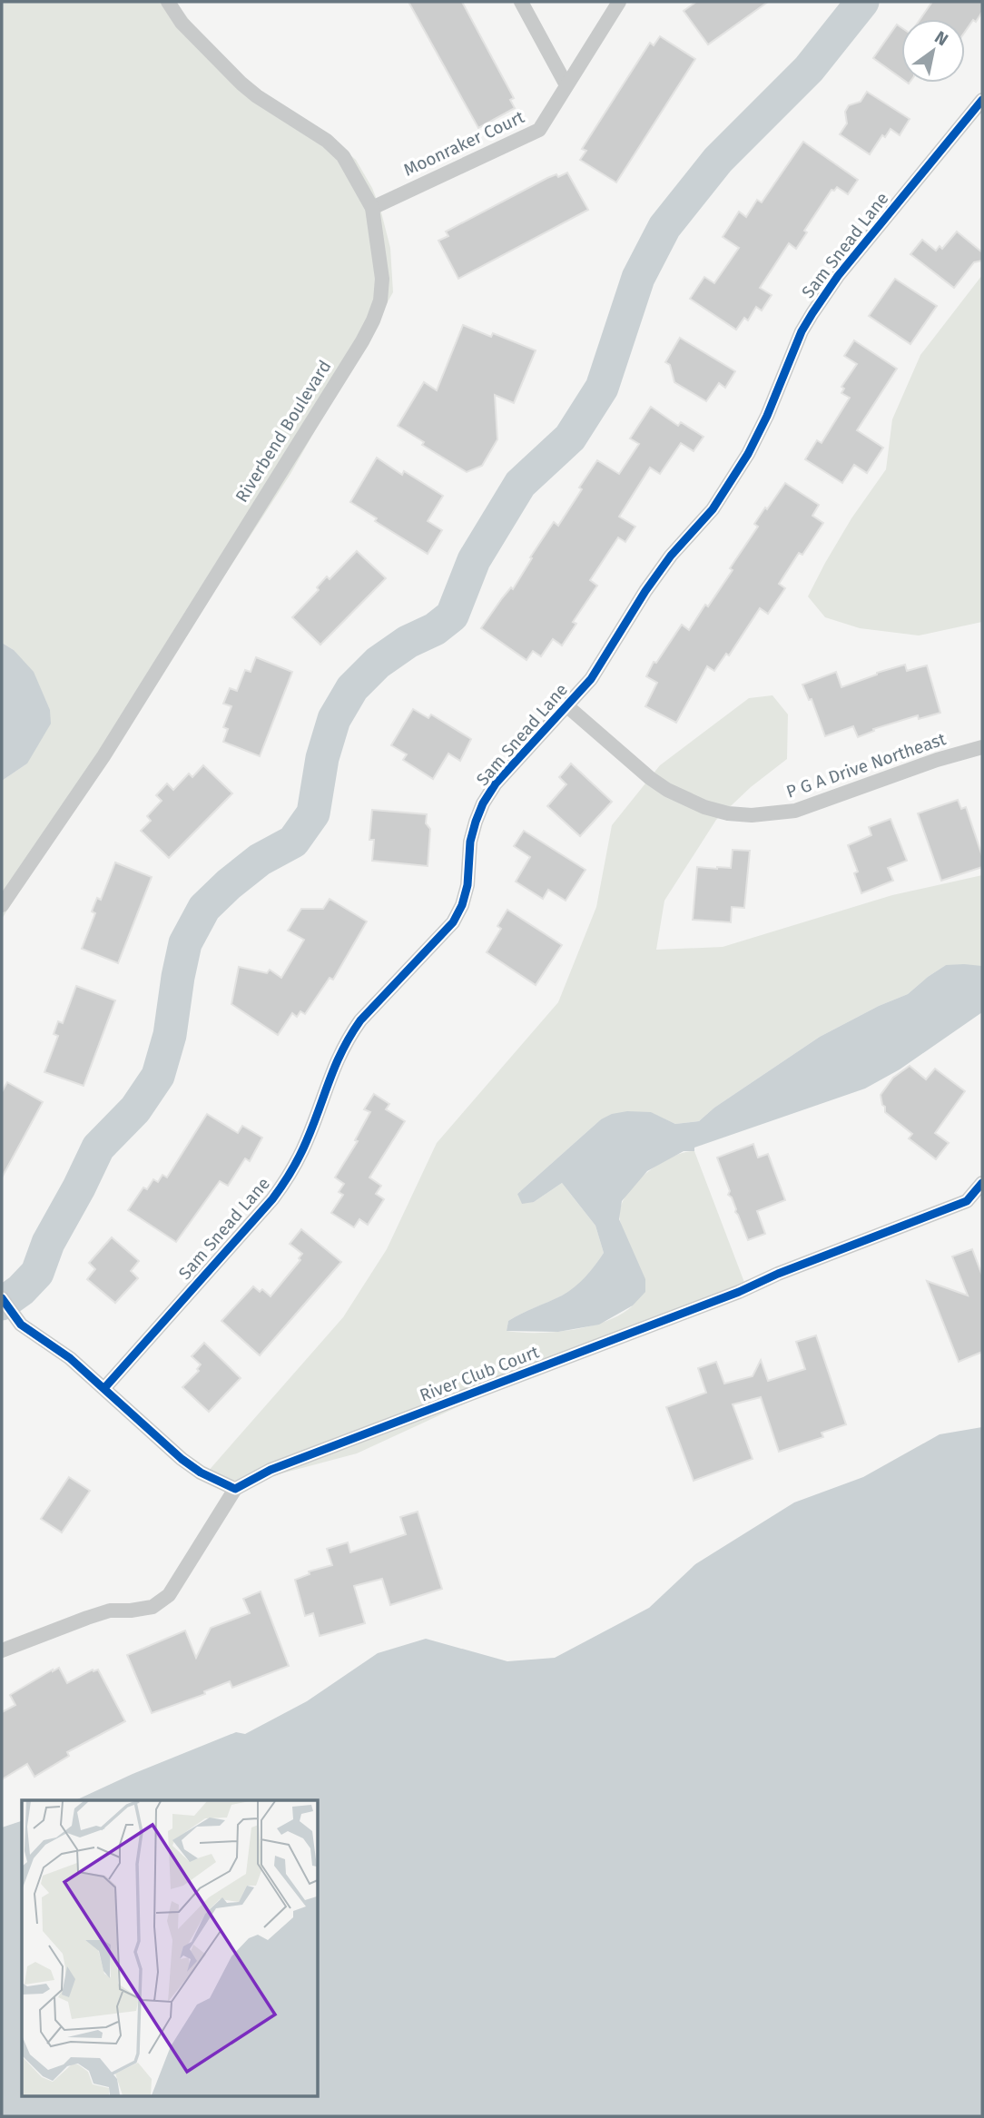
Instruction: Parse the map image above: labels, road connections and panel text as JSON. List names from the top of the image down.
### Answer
{
  "streets": {
    "street": [
      "Moonraker Court",
      "Sam Snead Lane",
      "Riverbend Boulevard",
      "P G A Drive Northeast",
      "River Club Court"
    ]
  },
  "crossings": [
    ["Moonraker Court", "Riverbend Boulevard"],
    ["Sam Snead Lane", "P G A Drive Northeast"]
  ],
  "north": "top right"
}
